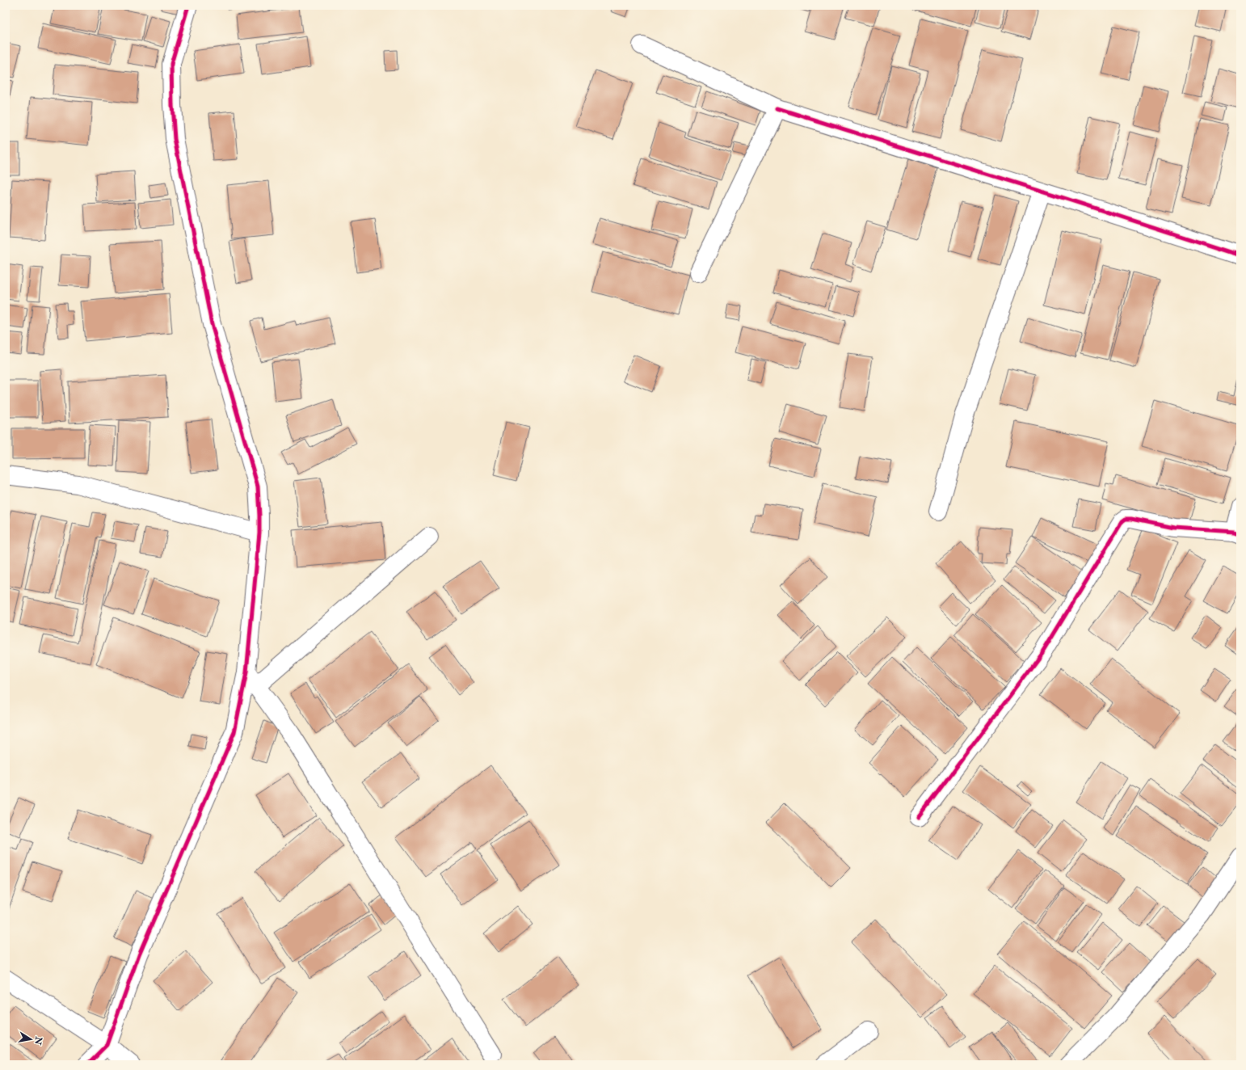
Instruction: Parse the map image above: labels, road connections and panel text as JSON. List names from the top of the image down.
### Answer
{
  "north": "right"
}
